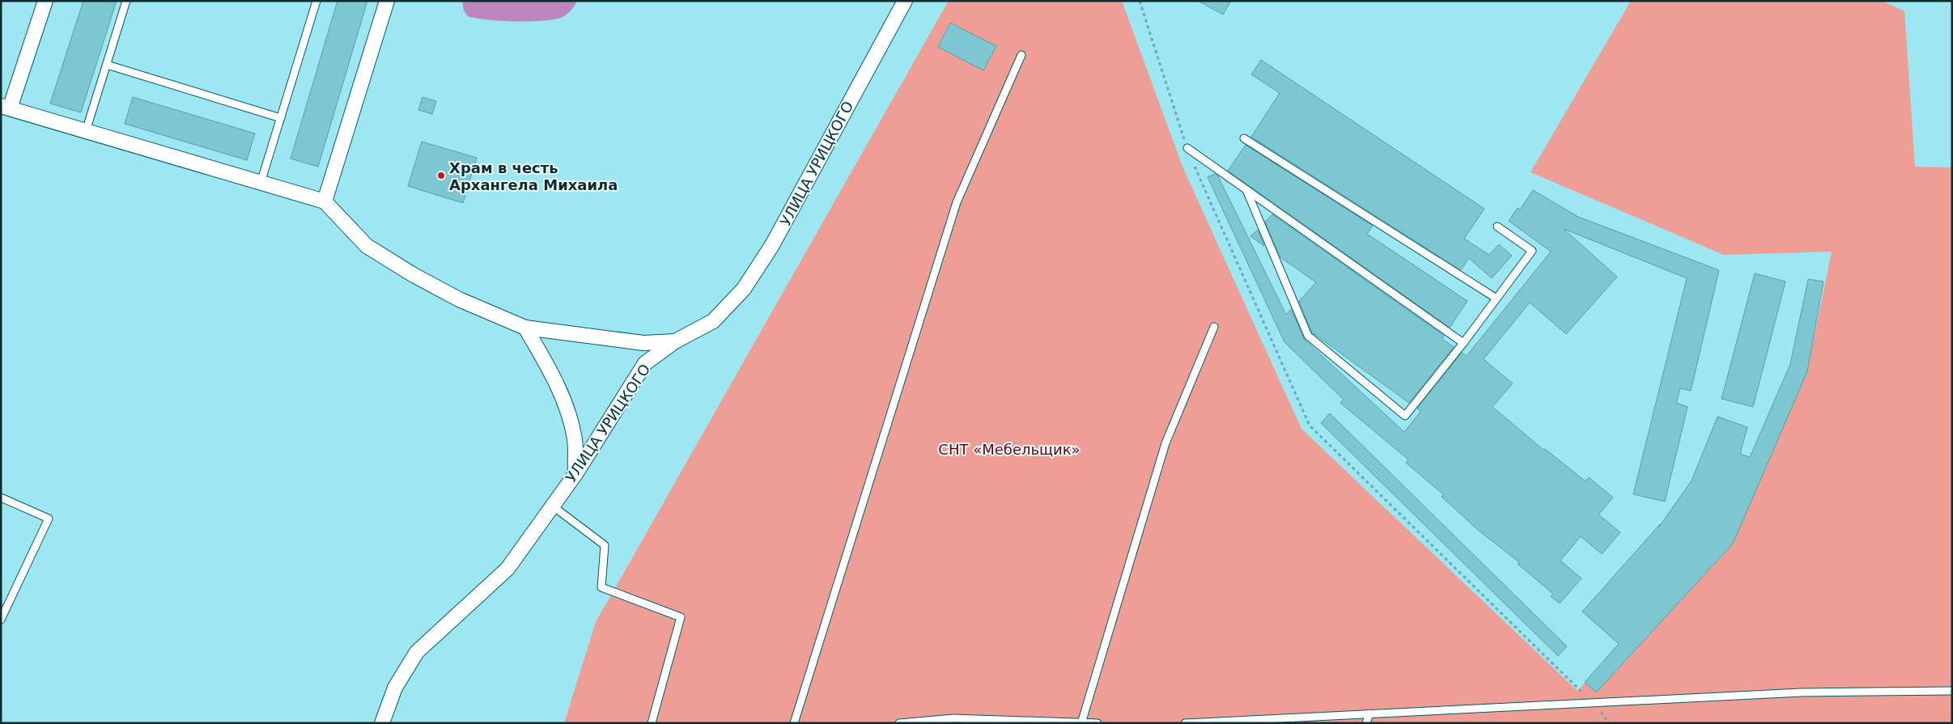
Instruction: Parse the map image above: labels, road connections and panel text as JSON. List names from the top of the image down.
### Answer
{
  "streets": {
    "street": ["УЛИЦА УРИЦКОГО"]
  },
  "parks": ["СНТ «Мебельщик»"],
  "places": ["Храм в честь Архангела Михаила"]
}
